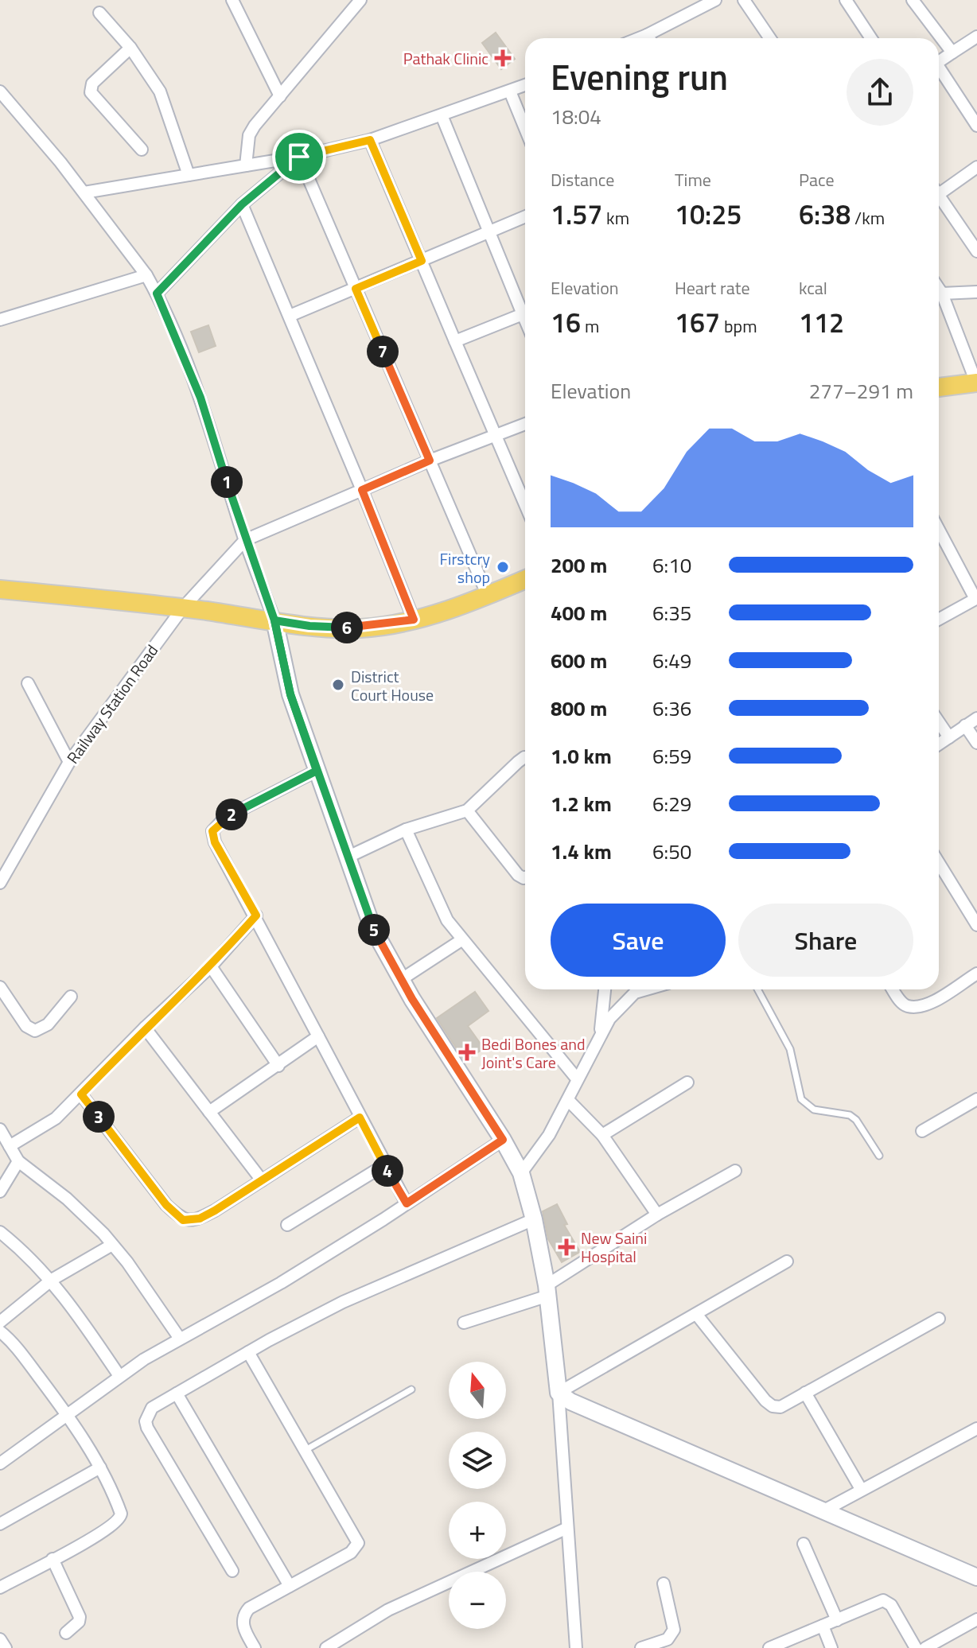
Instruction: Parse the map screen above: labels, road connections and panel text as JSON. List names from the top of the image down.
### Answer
{
  "streets": {
    "street": ["Railway Station Road"]
  },
  "places": {
    "health": ["Pathak Clinic", "Bedi Bones and Joint's Care", "New Saini Hospital"],
    "other": ["Firstcry shop", "District Court House"]
  },
  "north": "top",
  "page": {
    "heading": ["Evening run", "18:04"],
    "stats": [
      ["Distance", "1.57 km"],
      ["Time", "10:25"],
      ["Pace", "6:38 /km"],
      ["Elevation", "16 m"],
      ["Heart rate", "167 bpm"],
      ["kcal", "112"]
    ],
    "pins": [
      "7",
      "1",
      "6",
      "2",
      "5",
      "3",
      "4"
    ],
    "chart": ["Elevation", "277–291 m"],
    "list": [
      {
        "name": "200 m",
        "note": "6:10"
      },
      {
        "name": "400 m",
        "note": "6:35"
      },
      {
        "name": "600 m",
        "note": "6:49"
      },
      {
        "name": "800 m",
        "note": "6:36"
      },
      {
        "name": "1.0 km",
        "note": "6:59"
      },
      {
        "name": "1.2 km",
        "note": "6:29"
      },
      {
        "name": "1.4 km",
        "note": "6:50"
      }
    ],
    "buttons": ["Save", "Share"],
    "map_buttons": ["+", "−"]
  }
}
